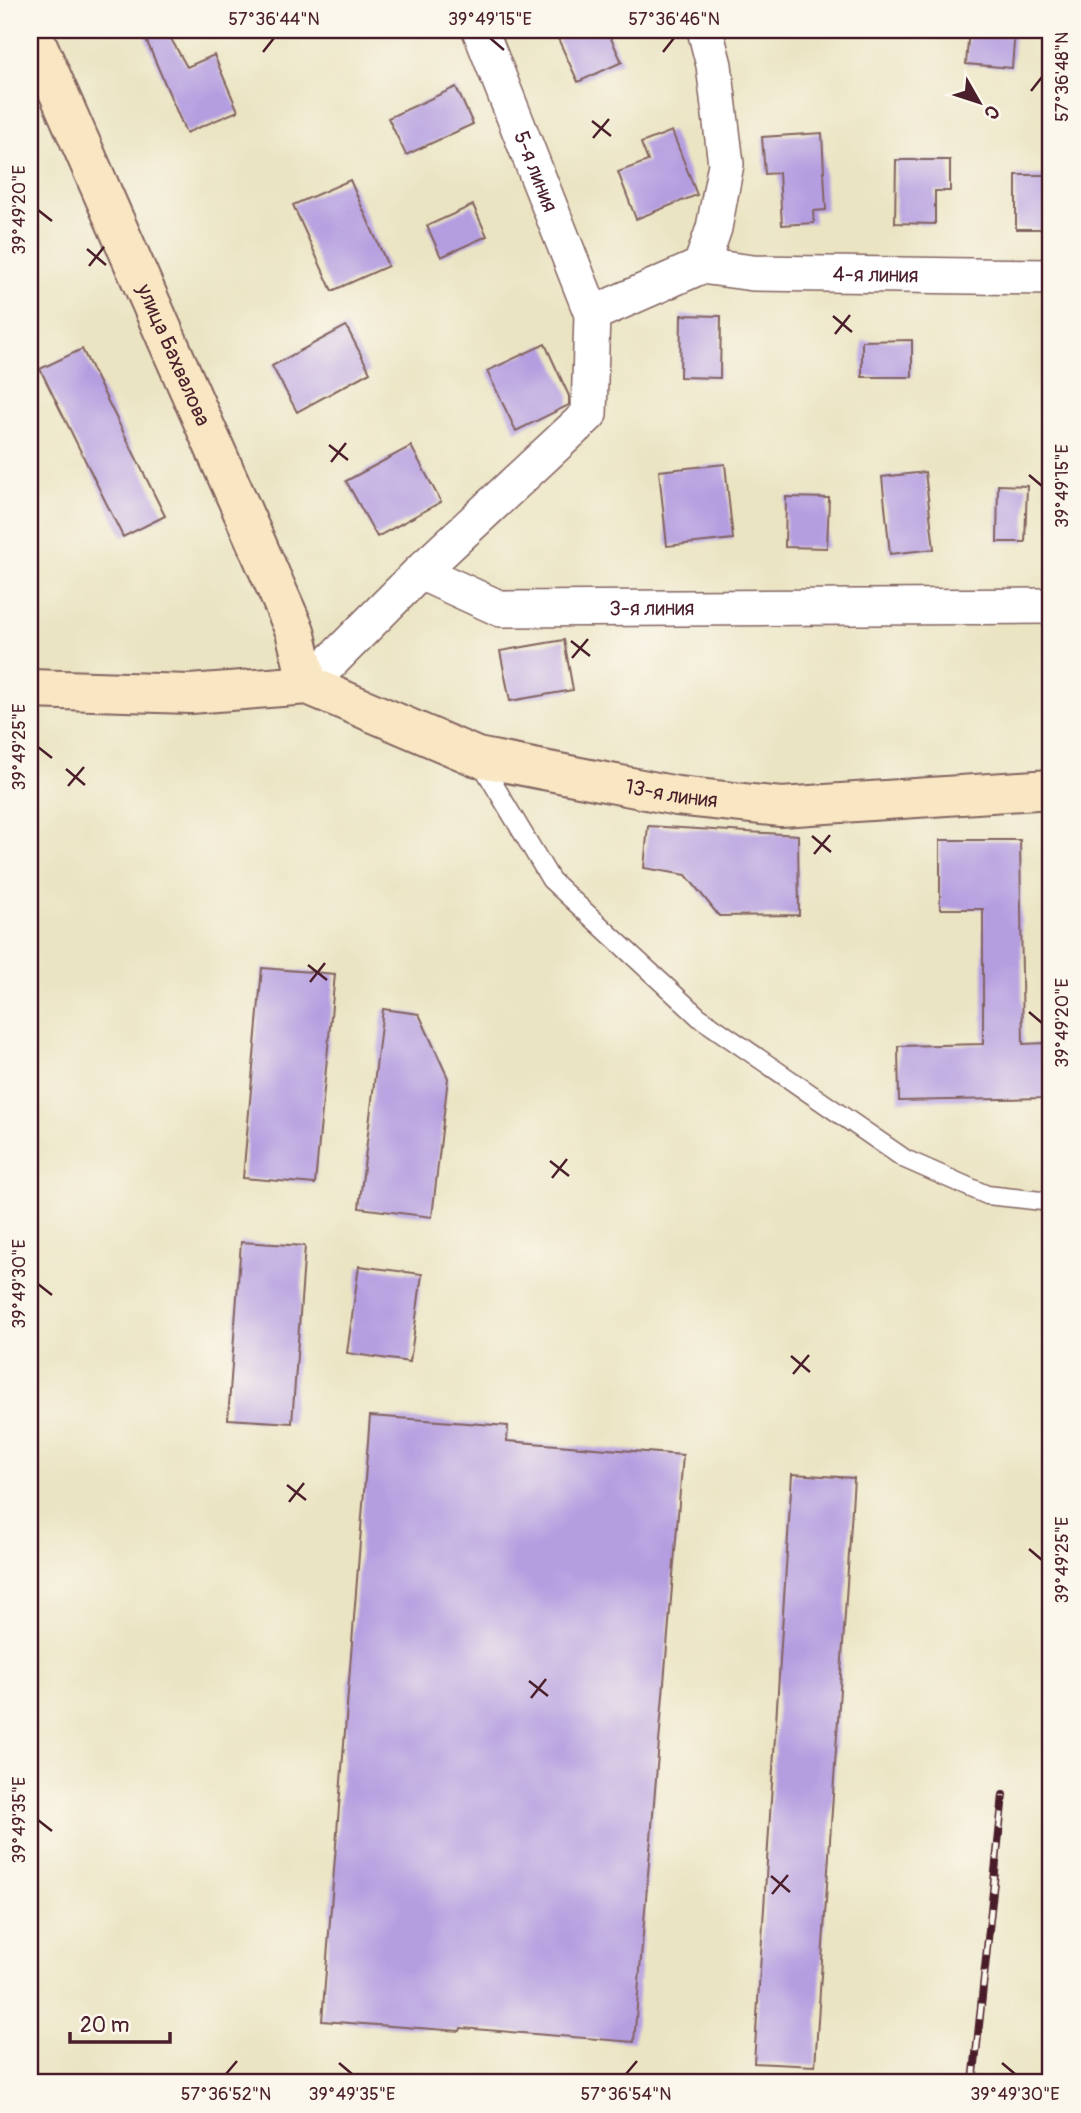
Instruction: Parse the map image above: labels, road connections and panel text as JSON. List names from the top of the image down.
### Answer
{
  "streets": {
    "street": [
      "5-я линия",
      "4-я линия",
      "улица Бахвалова",
      "3-я линия",
      "13-я линия"
    ]
  },
  "crossings": [
    ["улица Бахвалова", "13-я линия"]
  ],
  "scale_bar": "20 m",
  "north": "bottom right",
  "coordinates": [
    "57°36'44\"N",
    "39°49'15\"E",
    "57°36'46\"N",
    "57°36'48\"N",
    "39°49'20\"E",
    "39°49'25\"E",
    "39°49'30\"E",
    "39°49'35\"E",
    "57°36'52\"N",
    "57°36'54\"N"
  ]
}
